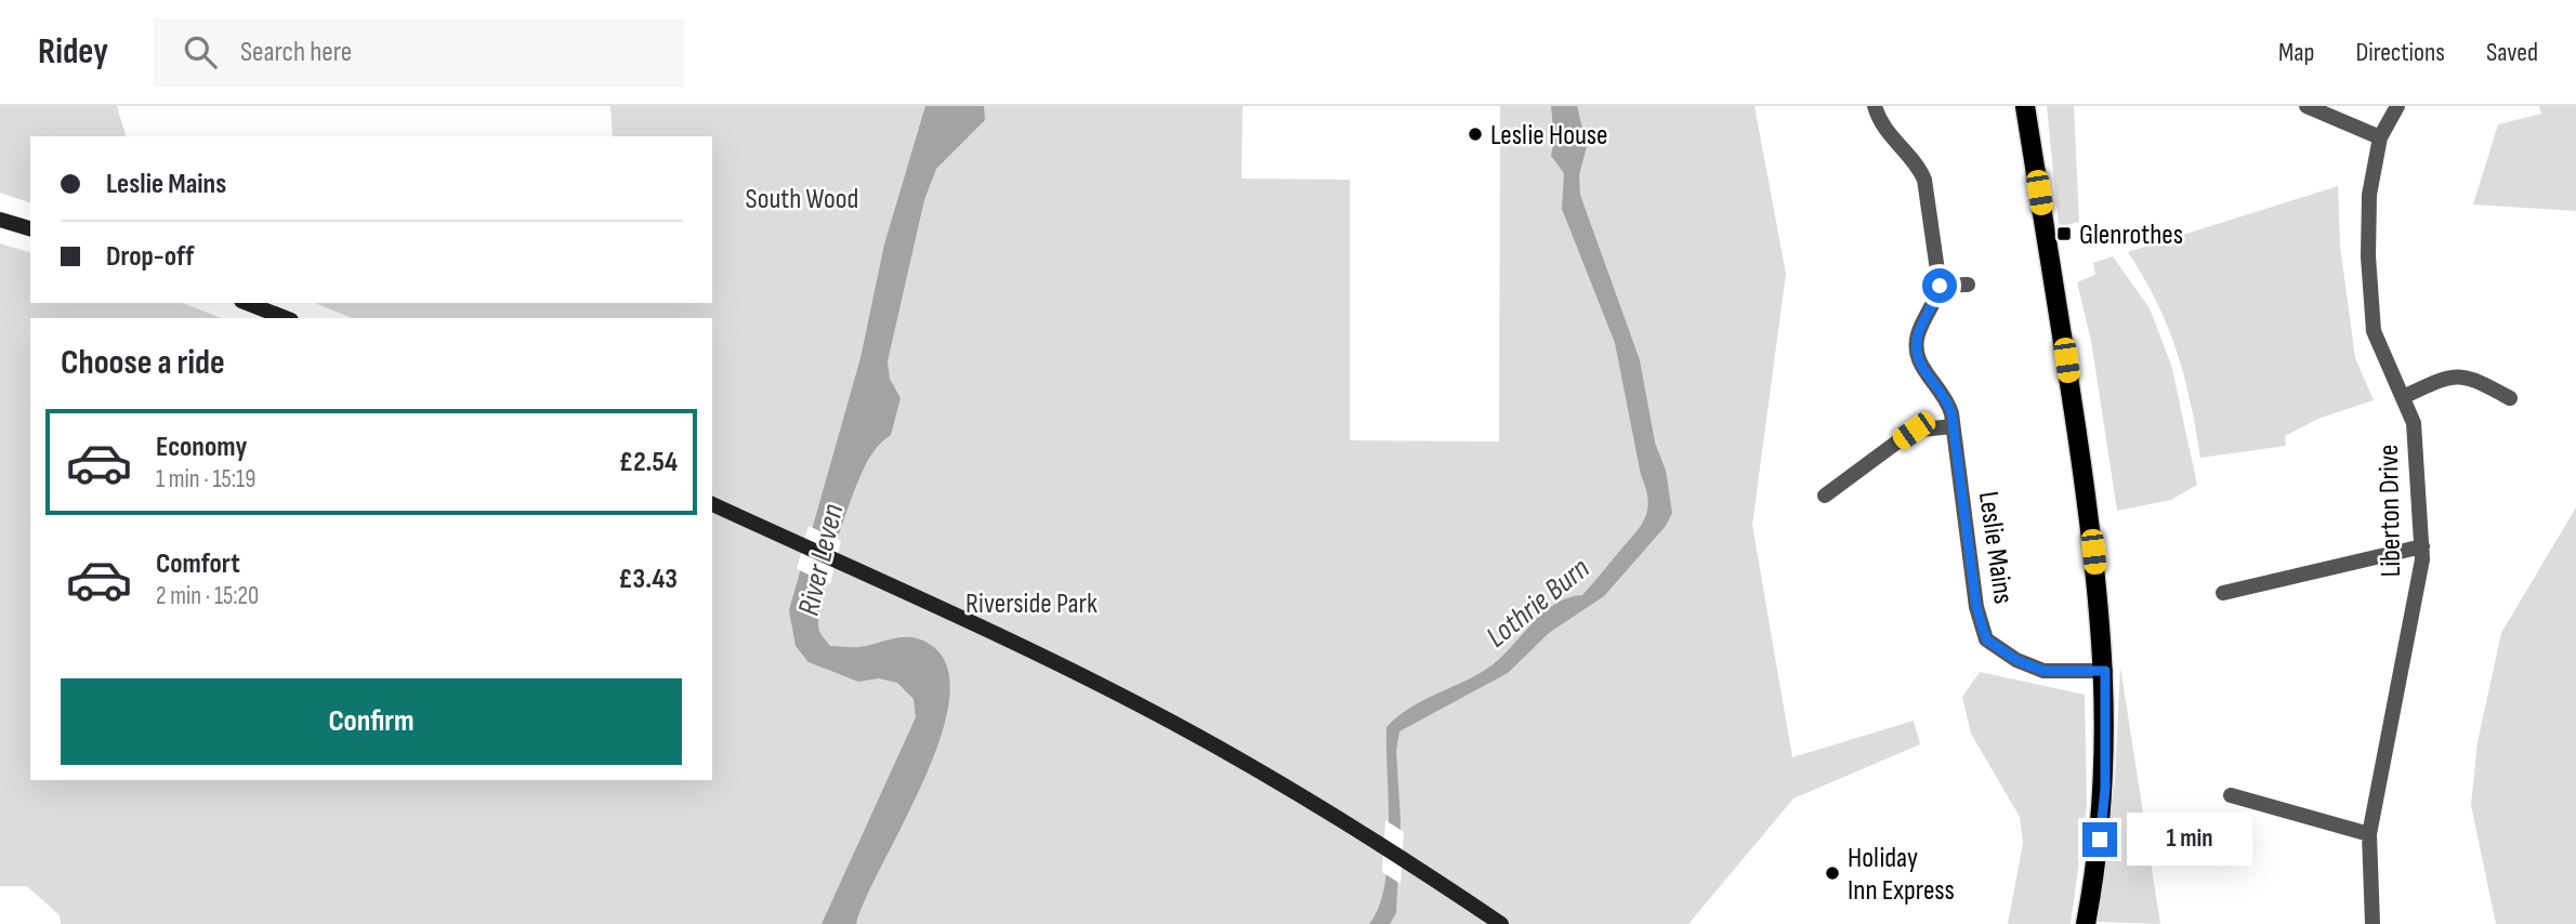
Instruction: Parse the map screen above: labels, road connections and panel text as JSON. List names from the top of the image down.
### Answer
{
  "streets": {
    "street": ["Liberton Drive", "Leslie Mains"]
  },
  "water": ["River Leven", "Lothrie Burn"],
  "parks": ["South Wood", "Riverside Park"],
  "places": {
    "other": ["Leslie House", "Holiday Inn Express"],
    "transit": ["Glenrothes"]
  },
  "page": {
    "header": "Ridey",
    "search": "Search here",
    "nav": ["Map", "Directions", "Saved"],
    "banner": ["Leslie Mains", "Drop-off"],
    "heading": "Choose a ride",
    "list": [
      {
        "name": "Economy",
        "note": "1 min · 15:19",
        "value": "£2.54"
      },
      {
        "name": "Comfort",
        "note": "2 min · 15:20",
        "value": "£3.43"
      }
    ],
    "buttons": "Confirm",
    "bubble": "1 min"
  }
}
